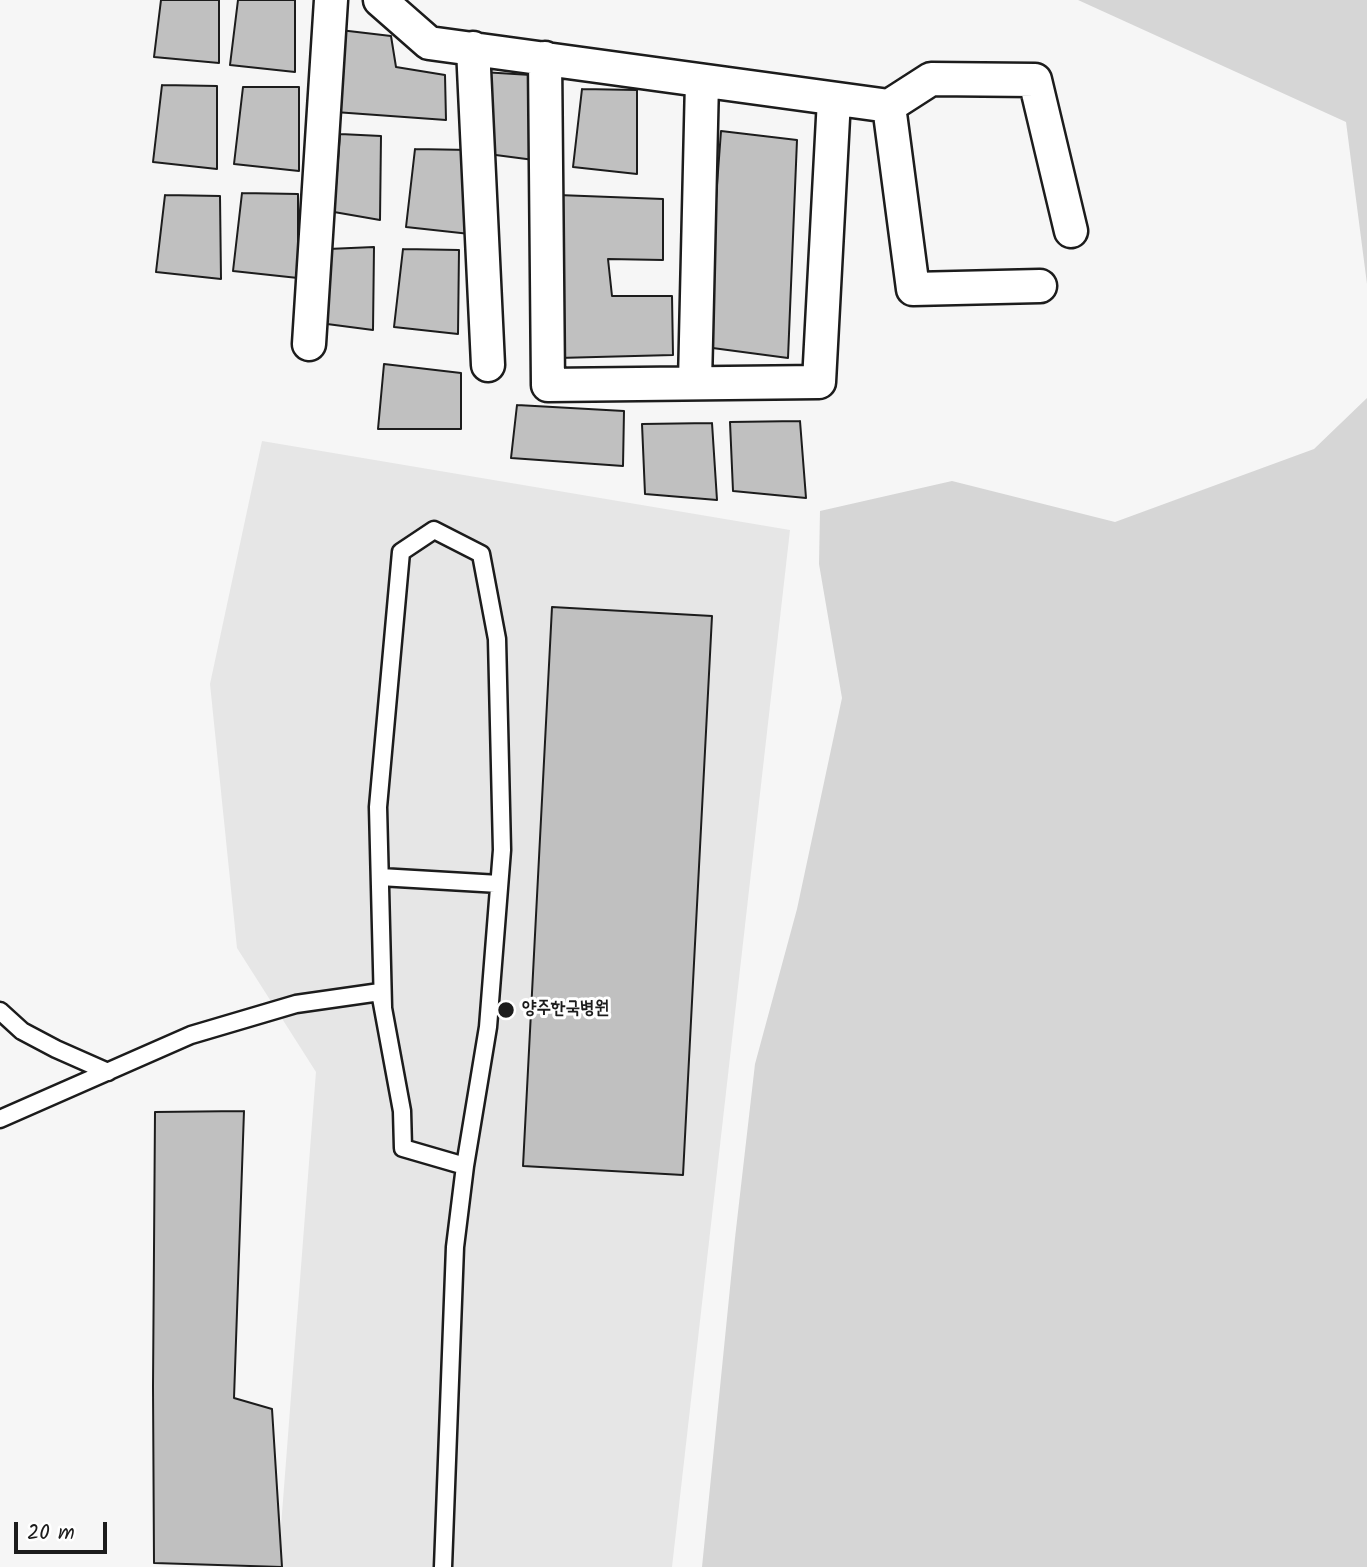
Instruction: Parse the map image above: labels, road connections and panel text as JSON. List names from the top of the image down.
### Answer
{
  "places": ["양주한국병원"],
  "scale_bar": "20 m"
}
